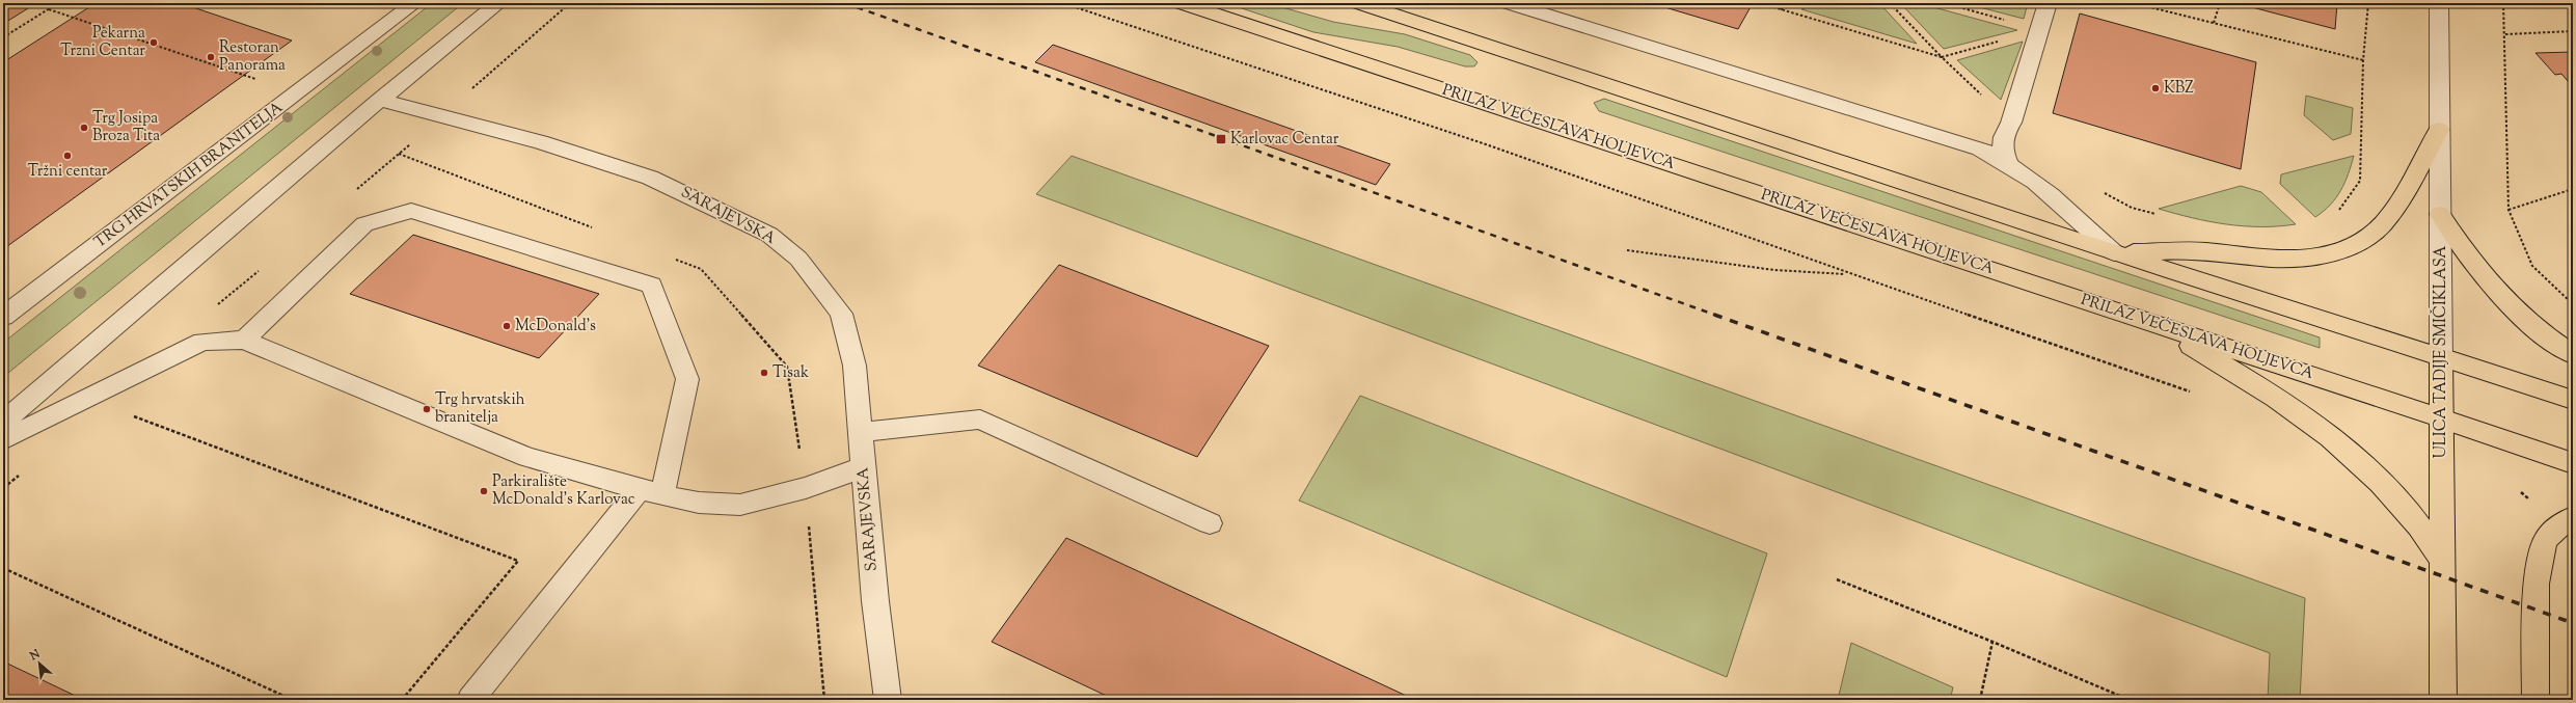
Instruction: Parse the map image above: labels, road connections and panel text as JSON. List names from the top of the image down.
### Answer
{
  "streets": {
    "main road": ["PRILAZ VEĆESLAVA HOLJEVCA", "ULICA TADIJE SMIČIKLASA"],
    "street": ["TRG HRVATSKIH BRANITELJA", "SARAJEVSKA"]
  },
  "crossings": [
    ["PRILAZ VEĆESLAVA HOLJEVCA", "ULICA TADIJE SMIČIKLASA"]
  ],
  "places": {
    "other": [
      "Pekarna Trzni Centar",
      "Restoran Panorama",
      "KBZ",
      "Trg Josipa Broza Tita",
      "Tržni centar",
      "McDonald's",
      "Tisak",
      "Trg hrvatskih branitelja",
      "Parkiralište McDonald's Karlovac"
    ],
    "transit": ["Karlovac Centar"]
  },
  "north": "top left"
}
